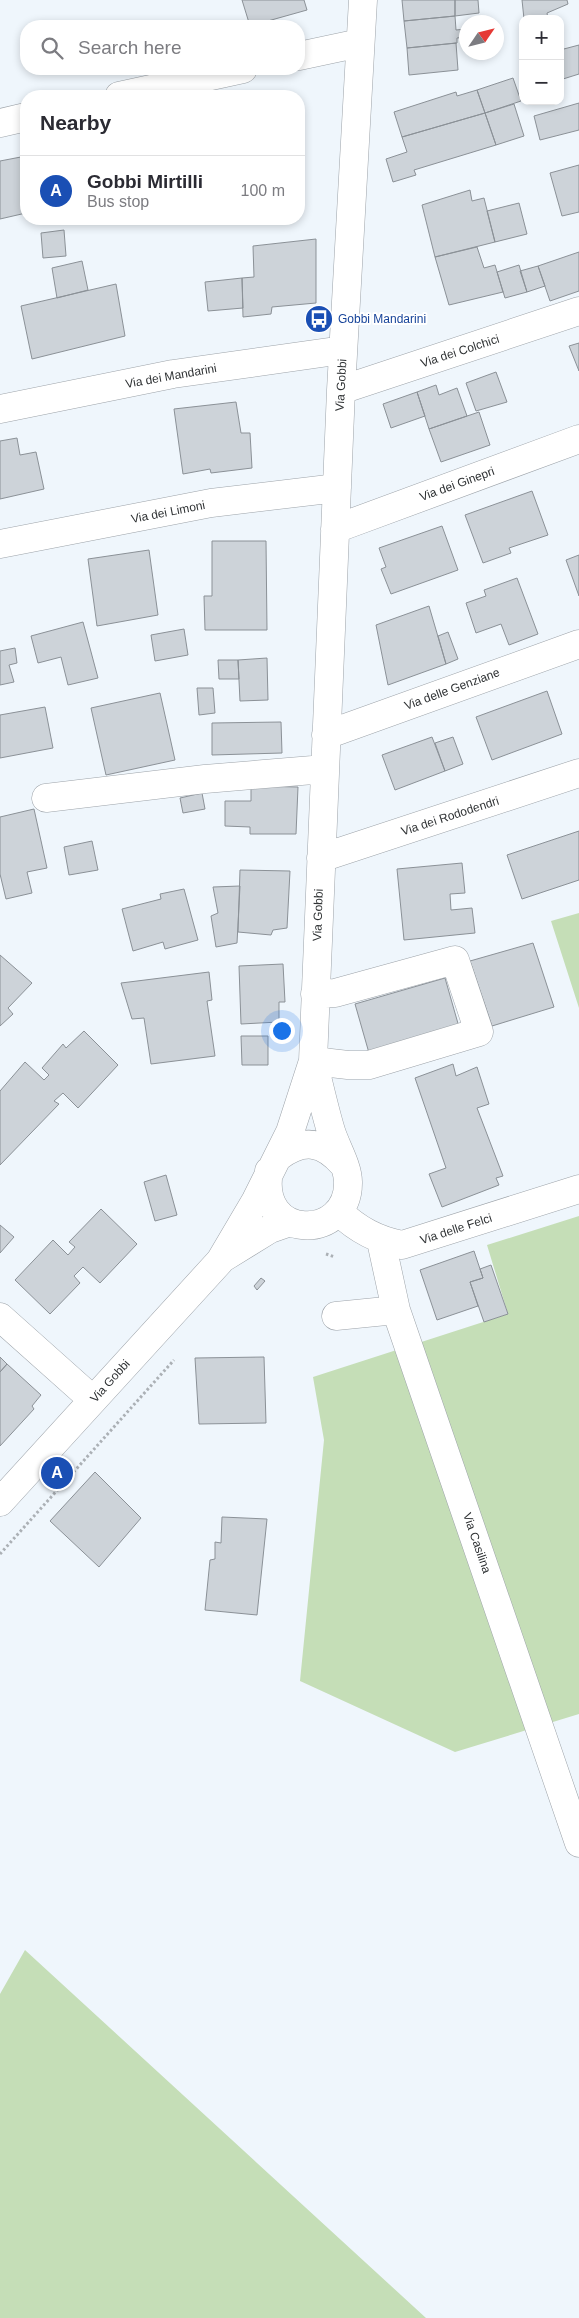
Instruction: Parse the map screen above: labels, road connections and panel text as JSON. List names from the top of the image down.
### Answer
{
  "streets": {
    "street": [
      "Via dei Colchici",
      "Via dei Mandarini",
      "Via Gobbi",
      "Via dei Ginepri",
      "Via dei Limoni",
      "Via delle Genziane",
      "Via dei Rododendri",
      "Via delle Felci",
      "Via Casilina"
    ]
  },
  "crossings": [
    ["Via dei Colchici", "Via Gobbi"],
    ["Via dei Mandarini", "Via Gobbi"],
    ["Via Gobbi", "Via dei Ginepri"],
    ["Via Gobbi", "Via dei Limoni"],
    ["Via Gobbi", "Via delle Genziane"],
    ["Via Gobbi", "Via dei Rododendri"],
    ["Via Gobbi", "Via delle Felci"],
    ["Via delle Felci", "Via Casilina"]
  ],
  "places": {
    "bus stop": ["Gobbi Mandarini"]
  },
  "north": "top right",
  "page": {
    "map_buttons": ["+", "−"],
    "search": "Search here",
    "heading": "Nearby",
    "list": [
      {
        "mark": "A",
        "name": "Gobbi Mirtilli",
        "note": "Bus stop",
        "value": "100 m"
      }
    ],
    "pins": "A"
  }
}
